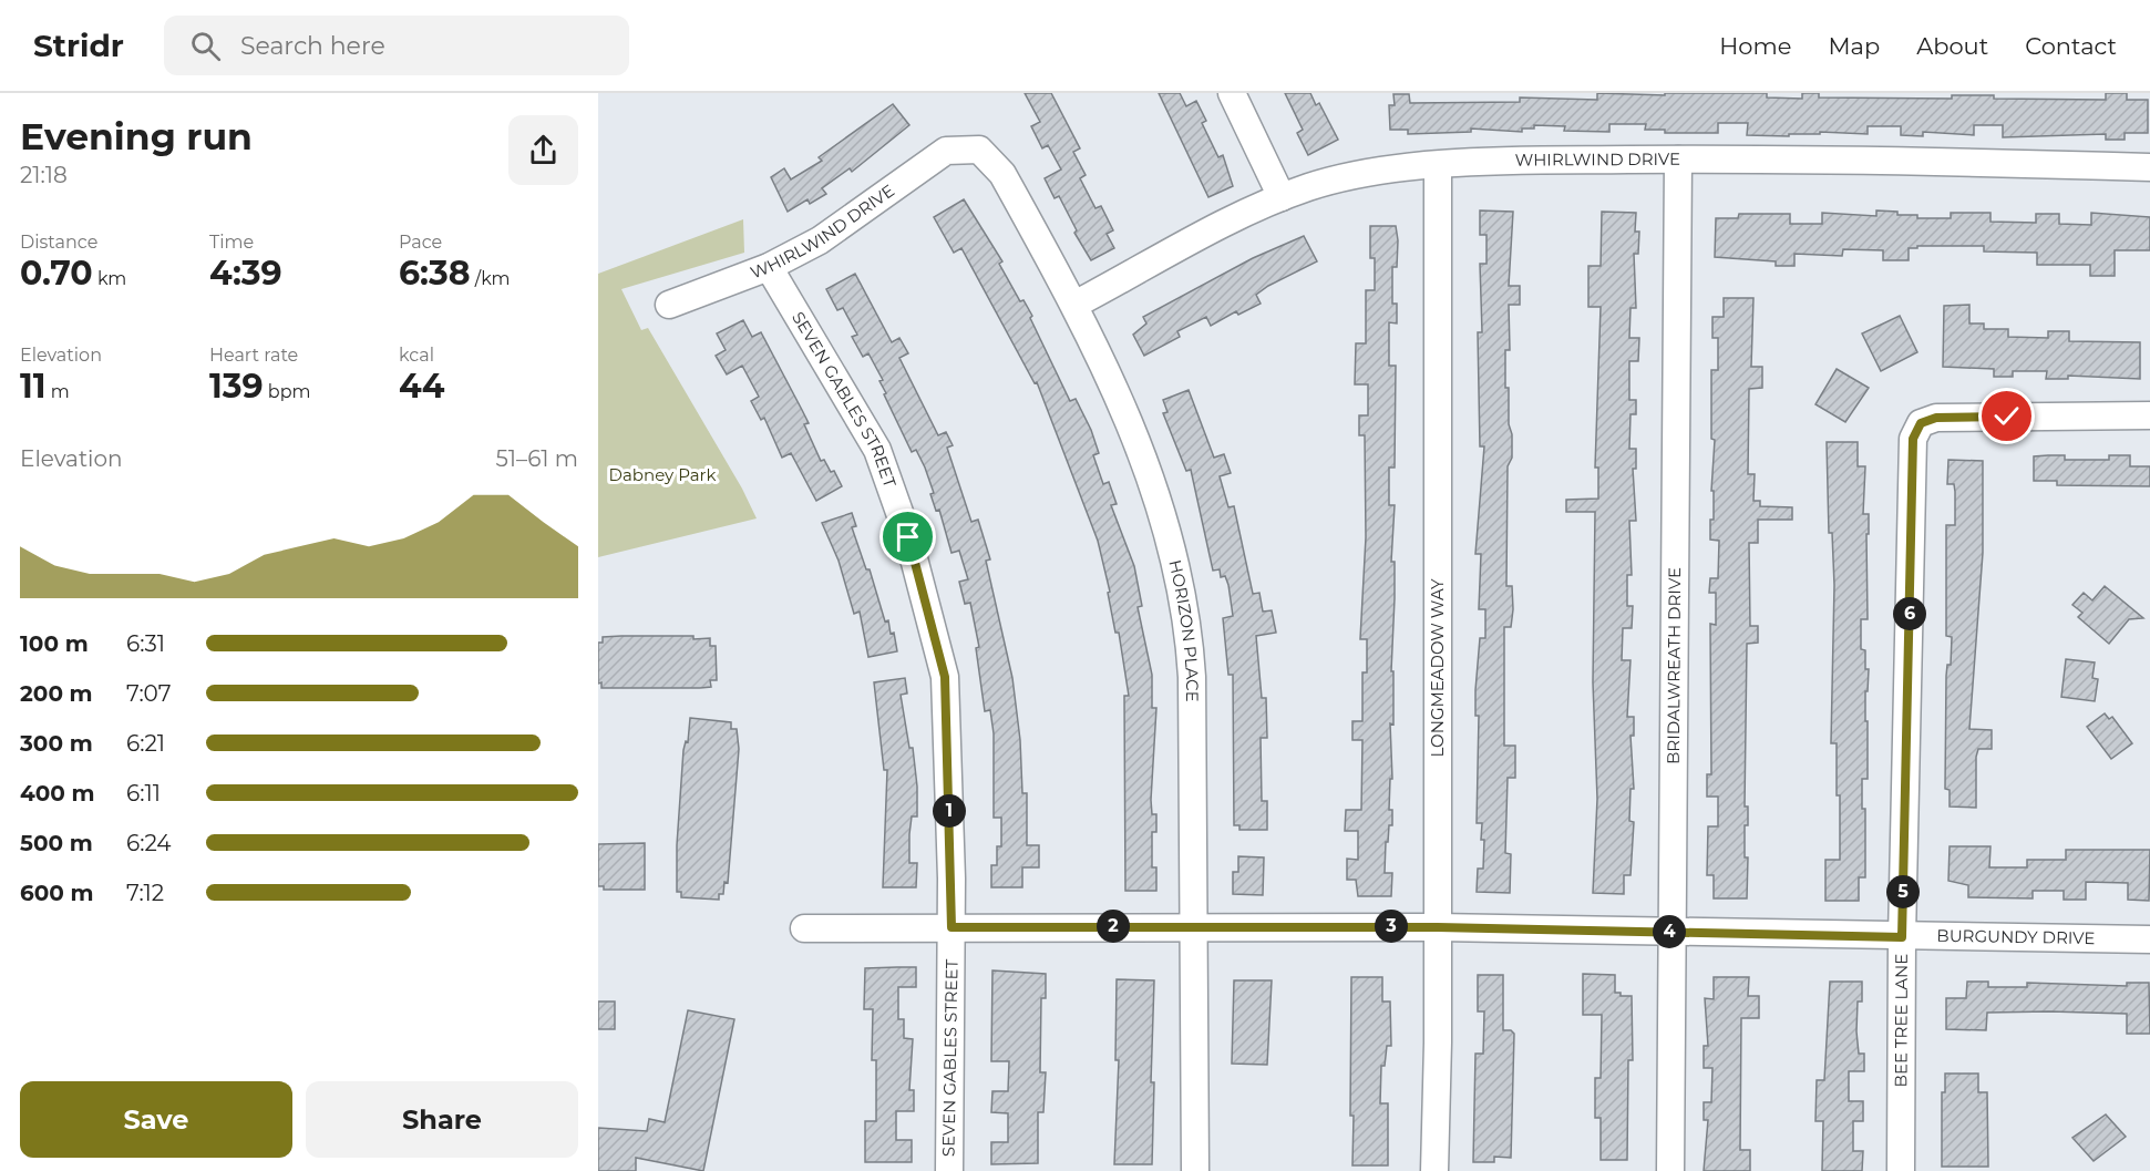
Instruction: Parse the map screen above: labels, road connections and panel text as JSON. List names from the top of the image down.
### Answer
{
  "streets": {
    "street": [
      "WHIRLWIND DRIVE",
      "SEVEN GABLES STREET",
      "HORIZON PLACE",
      "BRIDALWREATH DRIVE",
      "LONGMEADOW WAY",
      "BURGUNDY DRIVE",
      "BEE TREE LANE"
    ]
  },
  "crossings": [
    ["WHIRLWIND DRIVE", "SEVEN GABLES STREET"],
    ["WHIRLWIND DRIVE", "HORIZON PLACE"],
    ["WHIRLWIND DRIVE", "BRIDALWREATH DRIVE"],
    ["WHIRLWIND DRIVE", "LONGMEADOW WAY"],
    ["SEVEN GABLES STREET", "BURGUNDY DRIVE"],
    ["HORIZON PLACE", "BURGUNDY DRIVE"],
    ["BRIDALWREATH DRIVE", "BURGUNDY DRIVE"],
    ["LONGMEADOW WAY", "BURGUNDY DRIVE"],
    ["BURGUNDY DRIVE", "BEE TREE LANE"]
  ],
  "parks": ["Dabney Park"],
  "page": {
    "header": "Stridr",
    "search": "Search here",
    "nav": [
      "Home",
      "Map",
      "About",
      "Contact"
    ],
    "heading": ["Evening run", "21:18"],
    "stats": [
      ["Distance", "0.70 km"],
      ["Time", "4:39"],
      ["Pace", "6:38 /km"],
      ["Elevation", "11 m"],
      ["Heart rate", "139 bpm"],
      ["kcal", "44"]
    ],
    "chart": ["Elevation", "51–61 m"],
    "pins": [
      "6",
      "1",
      "5",
      "2",
      "3",
      "4"
    ],
    "list": [
      {
        "name": "100 m",
        "note": "6:31"
      },
      {
        "name": "200 m",
        "note": "7:07"
      },
      {
        "name": "300 m",
        "note": "6:21"
      },
      {
        "name": "400 m",
        "note": "6:11"
      },
      {
        "name": "500 m",
        "note": "6:24"
      },
      {
        "name": "600 m",
        "note": "7:12"
      }
    ],
    "buttons": ["Save", "Share"]
  }
}
